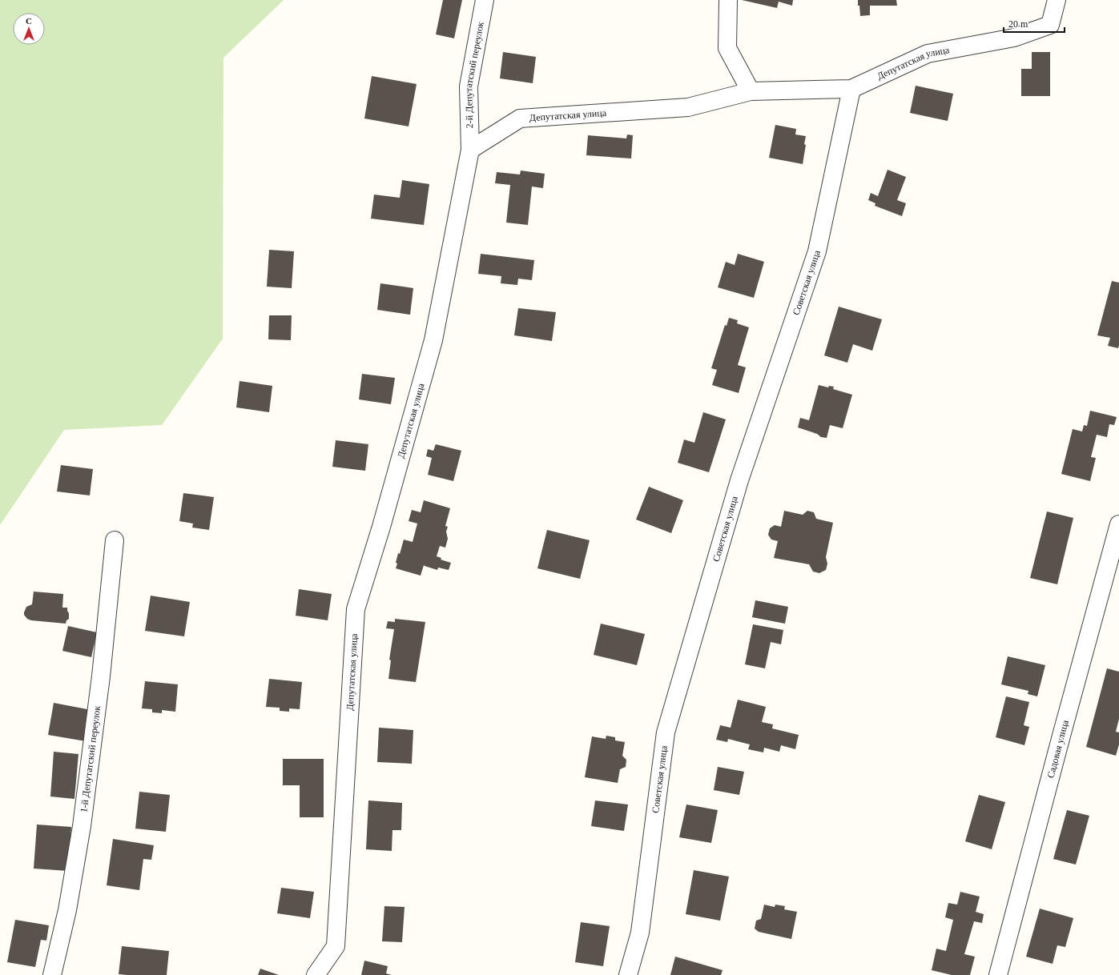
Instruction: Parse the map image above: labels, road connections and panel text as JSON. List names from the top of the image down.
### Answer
{
  "streets": {
    "street": [
      "Депутатская улица",
      "2-й Депутатский переулок",
      "Советская улица",
      "Садовая улица",
      "1-й Депутатский переулок"
    ]
  },
  "crossings": [
    ["Депутатская улица", "2-й Депутатский переулок"],
    ["Депутатская улица", "Советская улица"]
  ],
  "scale_bar": "20 m",
  "north": "top"
}
